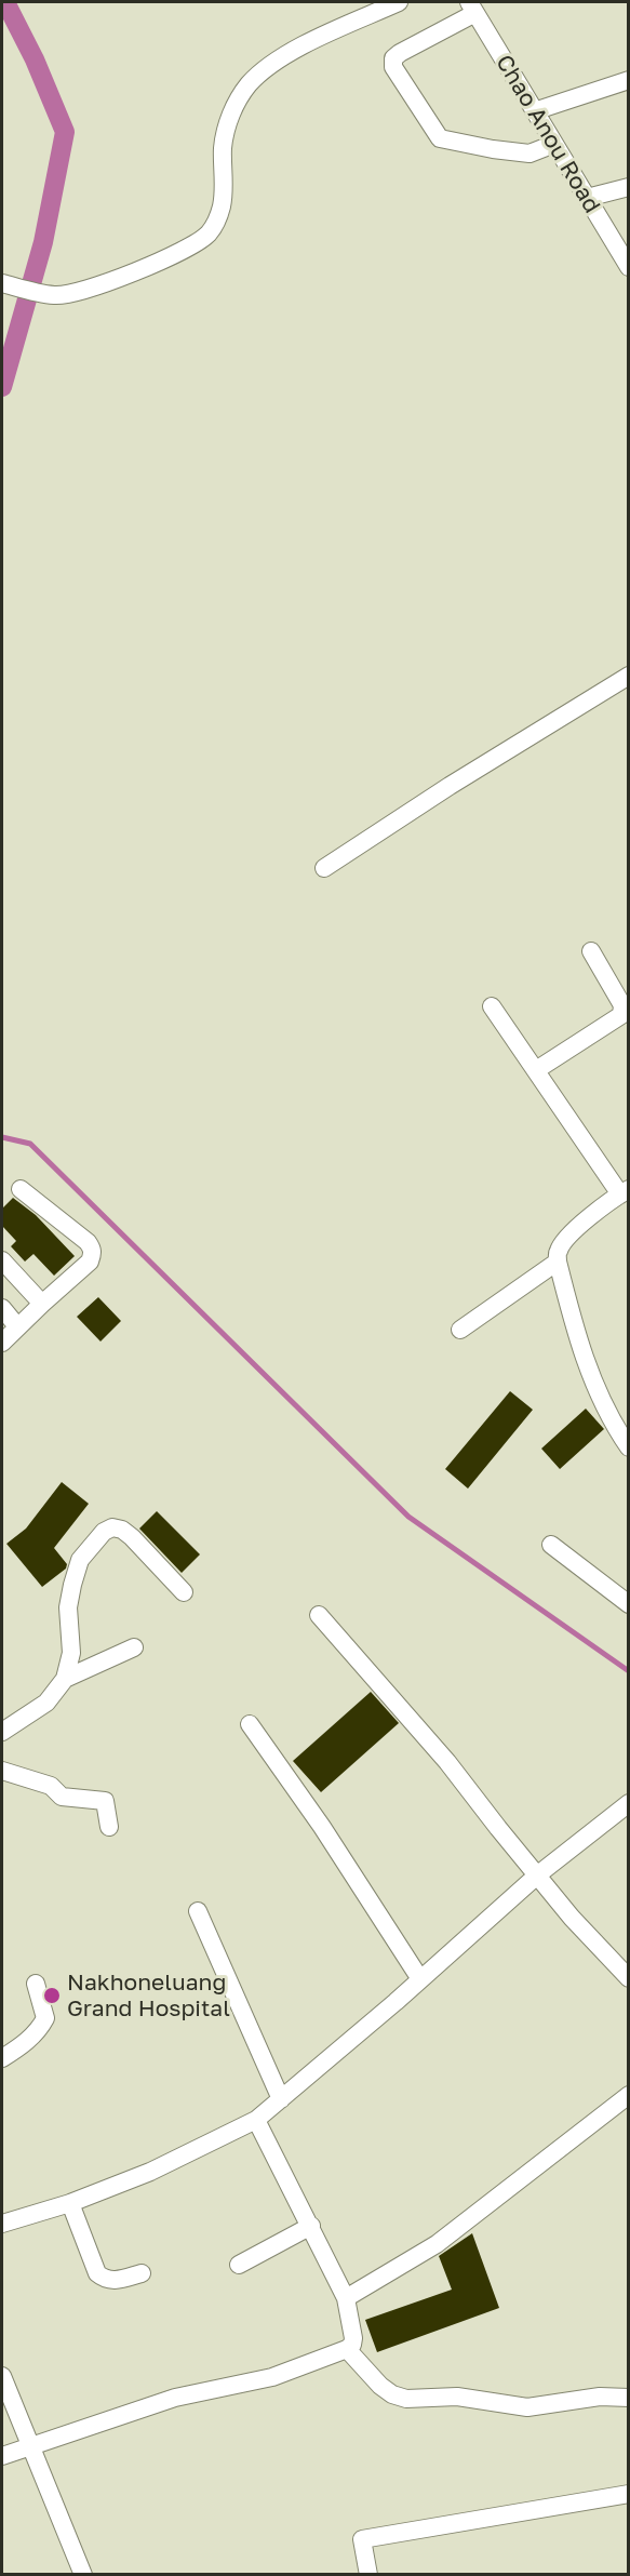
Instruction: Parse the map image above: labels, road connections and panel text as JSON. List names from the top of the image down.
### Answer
{
  "streets": {
    "street": ["Chao Anou Road"]
  },
  "places": ["Nakhoneluang Grand Hospital"]
}
